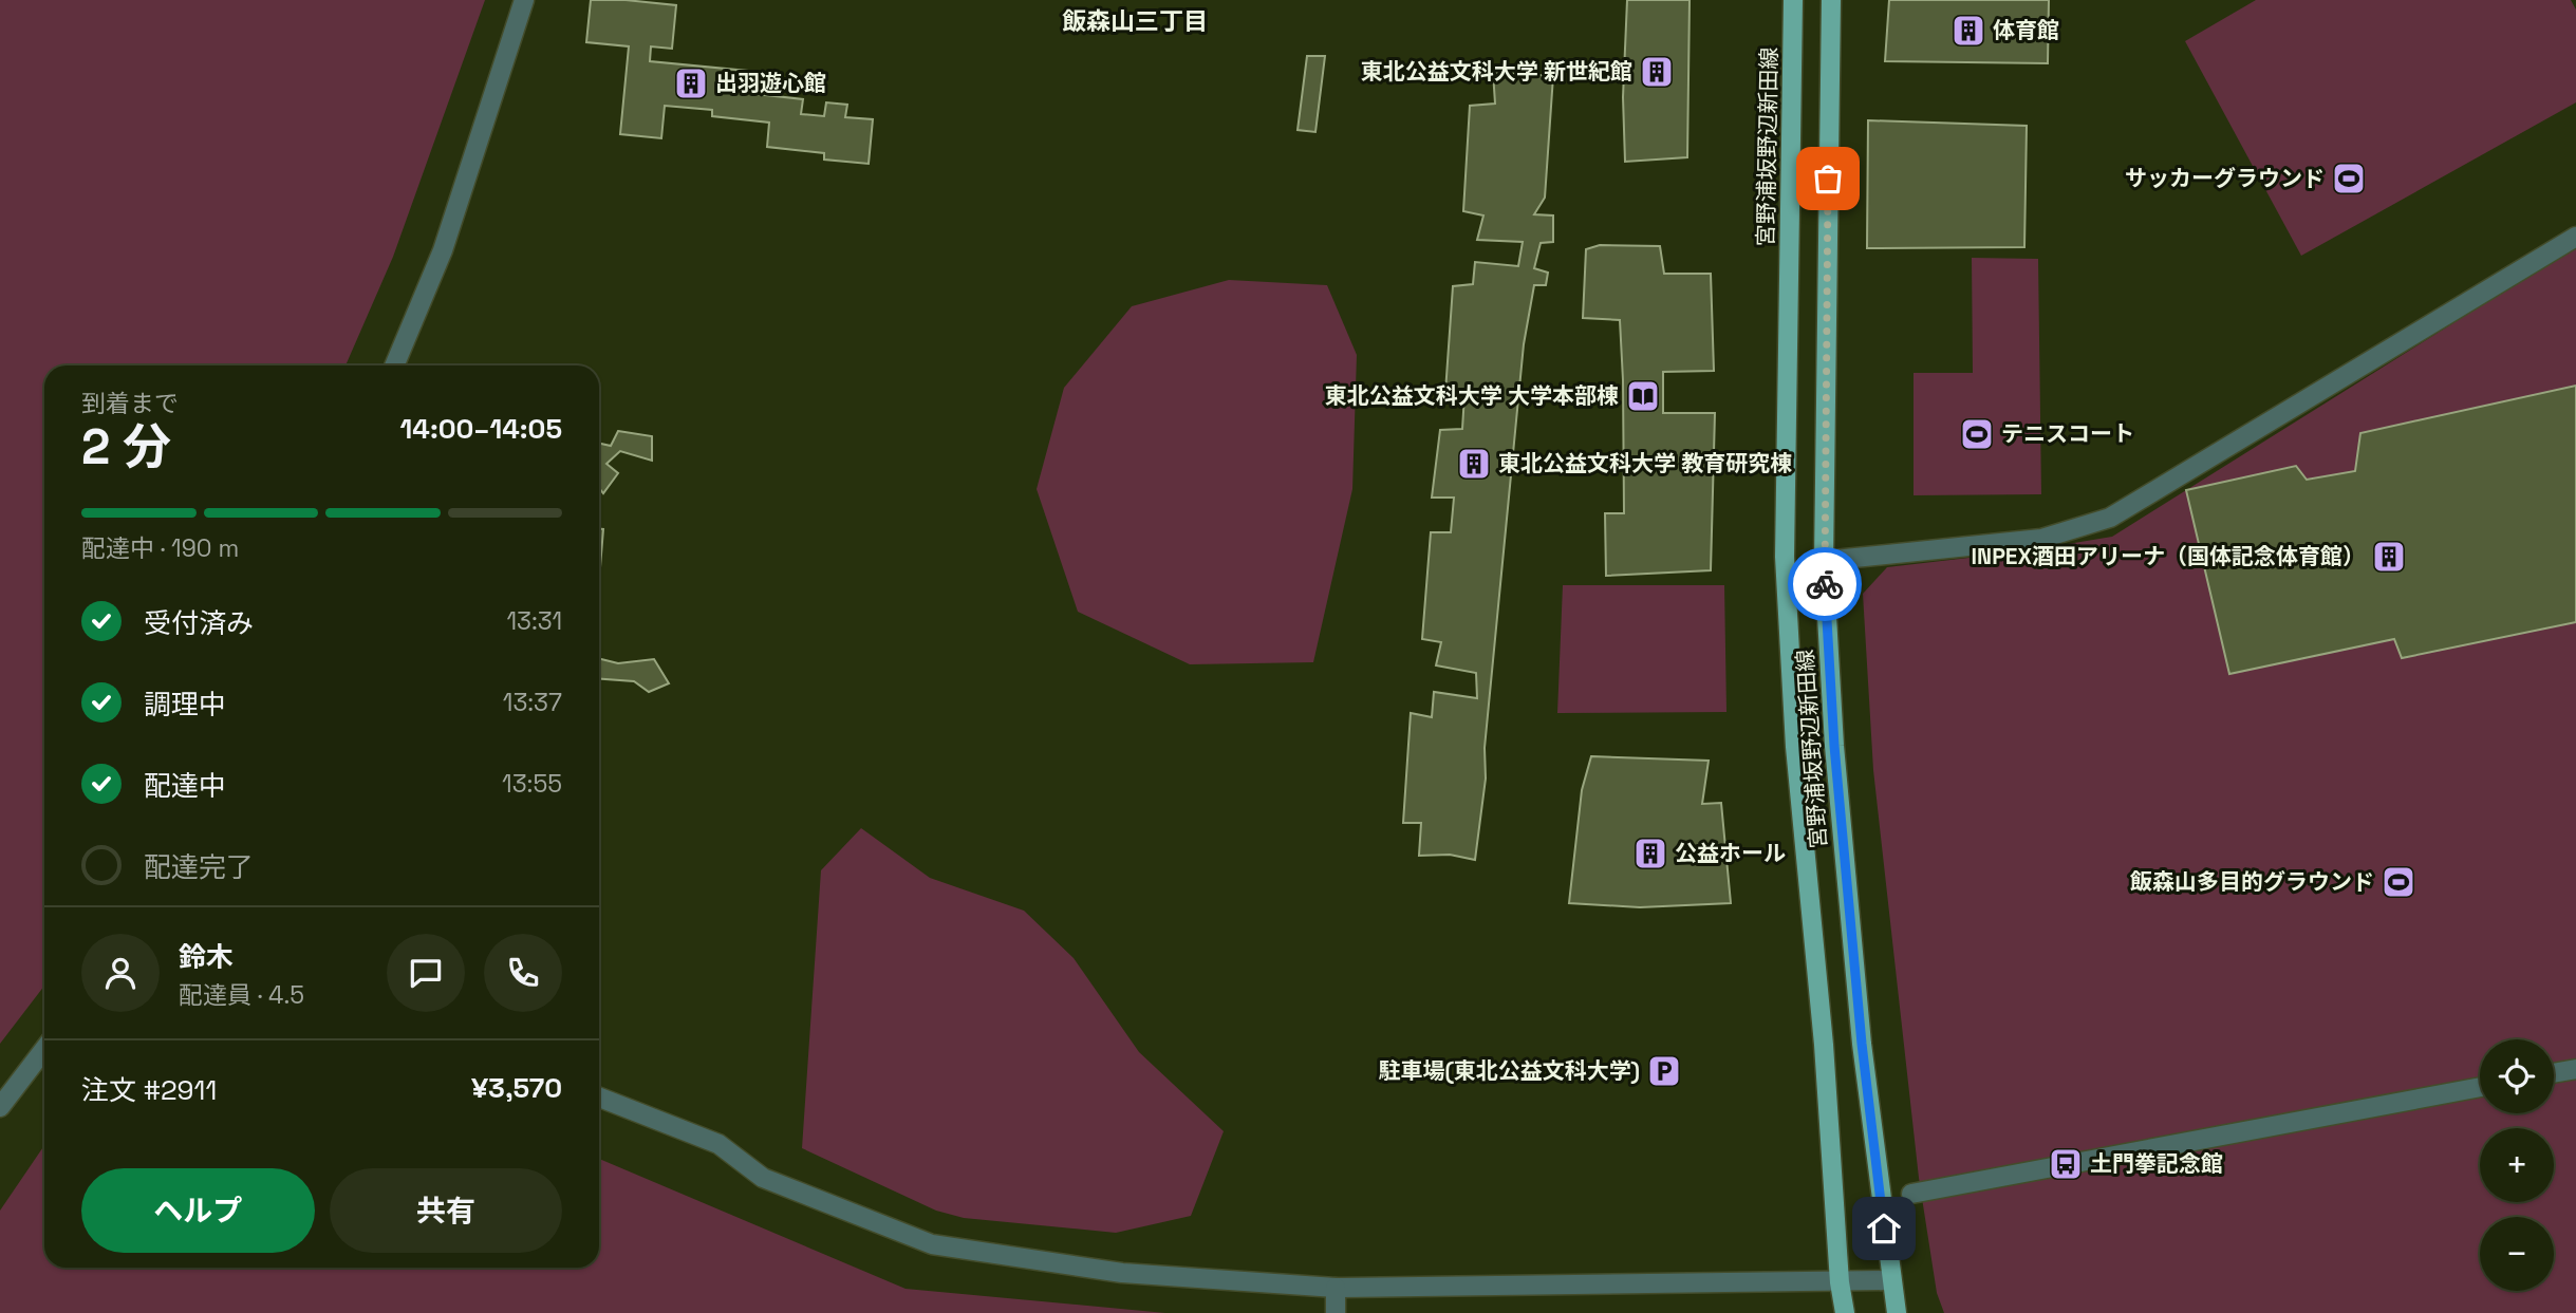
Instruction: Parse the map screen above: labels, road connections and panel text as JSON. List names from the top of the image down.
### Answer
{
  "streets": {
    "main road": ["宮野浦坂野辺新田線"]
  },
  "districts": ["飯森山三丁目"],
  "places": {
    "building": [
      "体育館",
      "東北公益文科大学 新世紀館",
      "出羽遊心館",
      "東北公益文科大学 教育研究棟",
      "INPEX酒田アリーナ（国体記念体育館）",
      "公益ホール"
    ],
    "sports": ["サッカーグラウンド", "テニスコート", "飯森山多目的グラウンド"],
    "library": ["東北公益文科大学 大学本部棟"],
    "parking": ["駐車場(東北公益文科大学)"],
    "bus stop": ["土門拳記念館"]
  },
  "page": {
    "heading": ["2 分", "到着まで", "14:00–14:05"],
    "panel": [
      "鈴木",
      "配達員 · 4.5",
      "注文 #2911",
      "¥3,570"
    ],
    "bar": "配達中 · 190 m",
    "list": [
      ["受付済み", "13:31"],
      ["調理中", "13:37"],
      ["配達中", "13:55"],
      "配達完了"
    ],
    "map_buttons": ["+", "−"],
    "buttons": ["ヘルプ", "共有"]
  }
}
